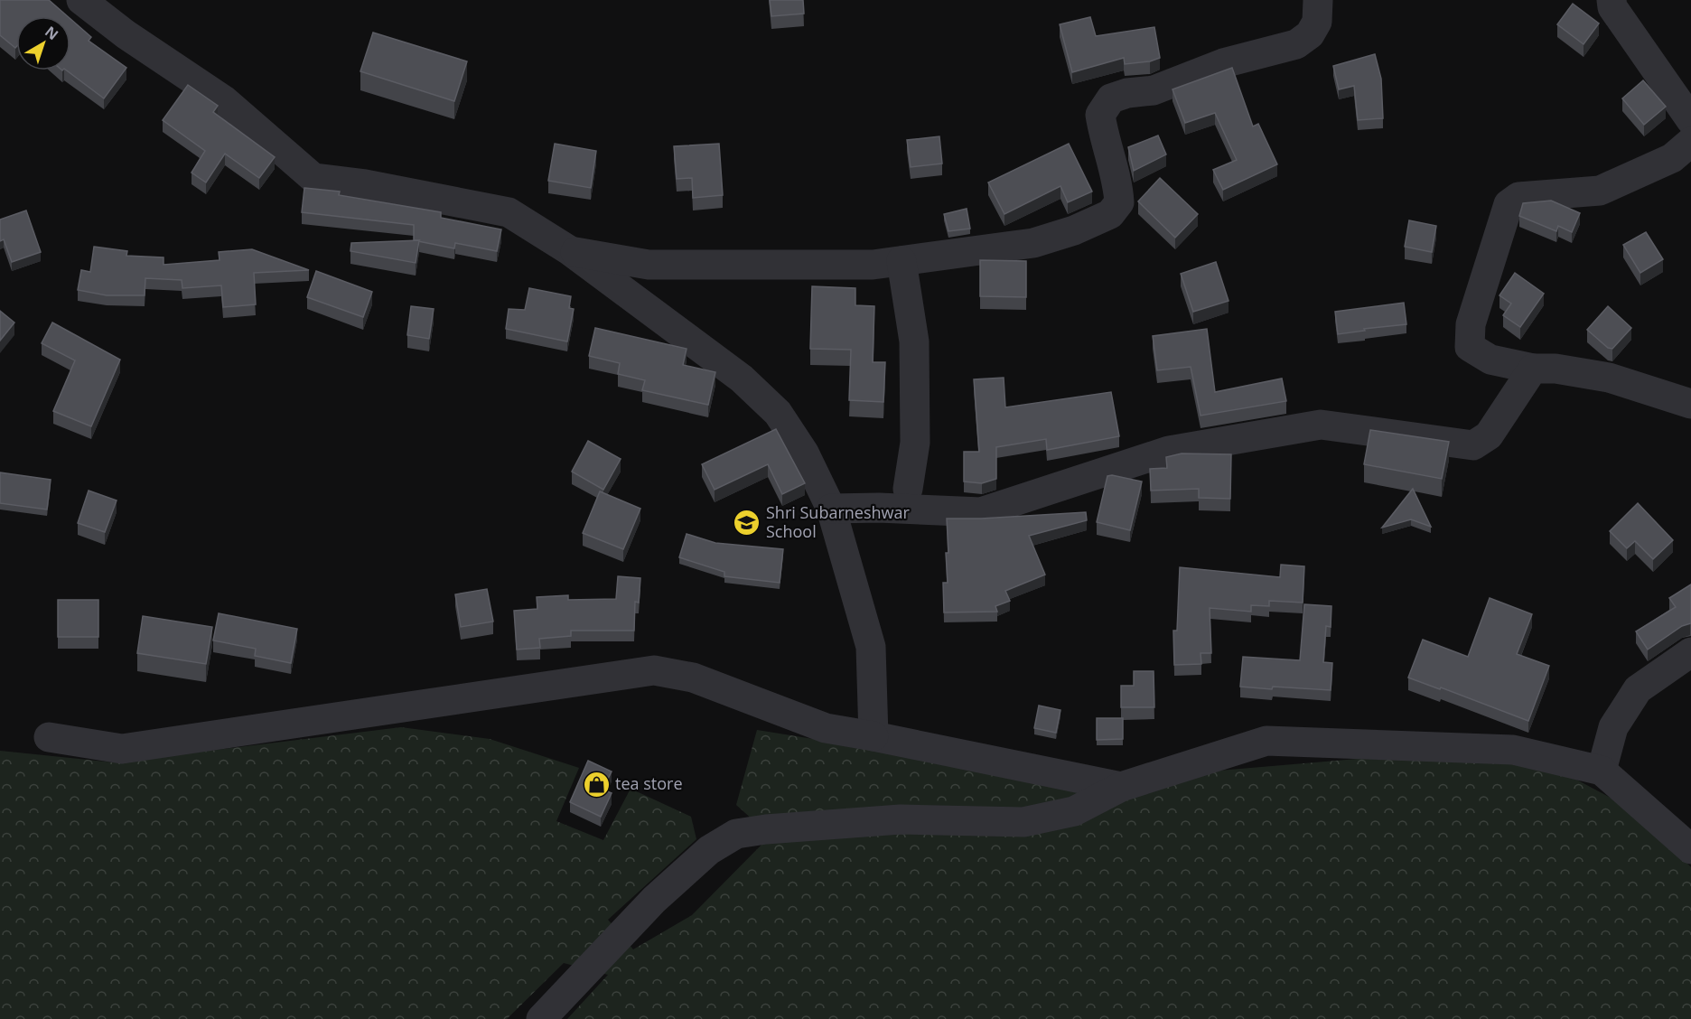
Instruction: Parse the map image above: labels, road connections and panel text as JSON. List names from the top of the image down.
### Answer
{
  "places": {
    "school or university": ["Shri Subarneshwar School"],
    "shop": ["tea store"]
  },
  "north": "top right"
}
